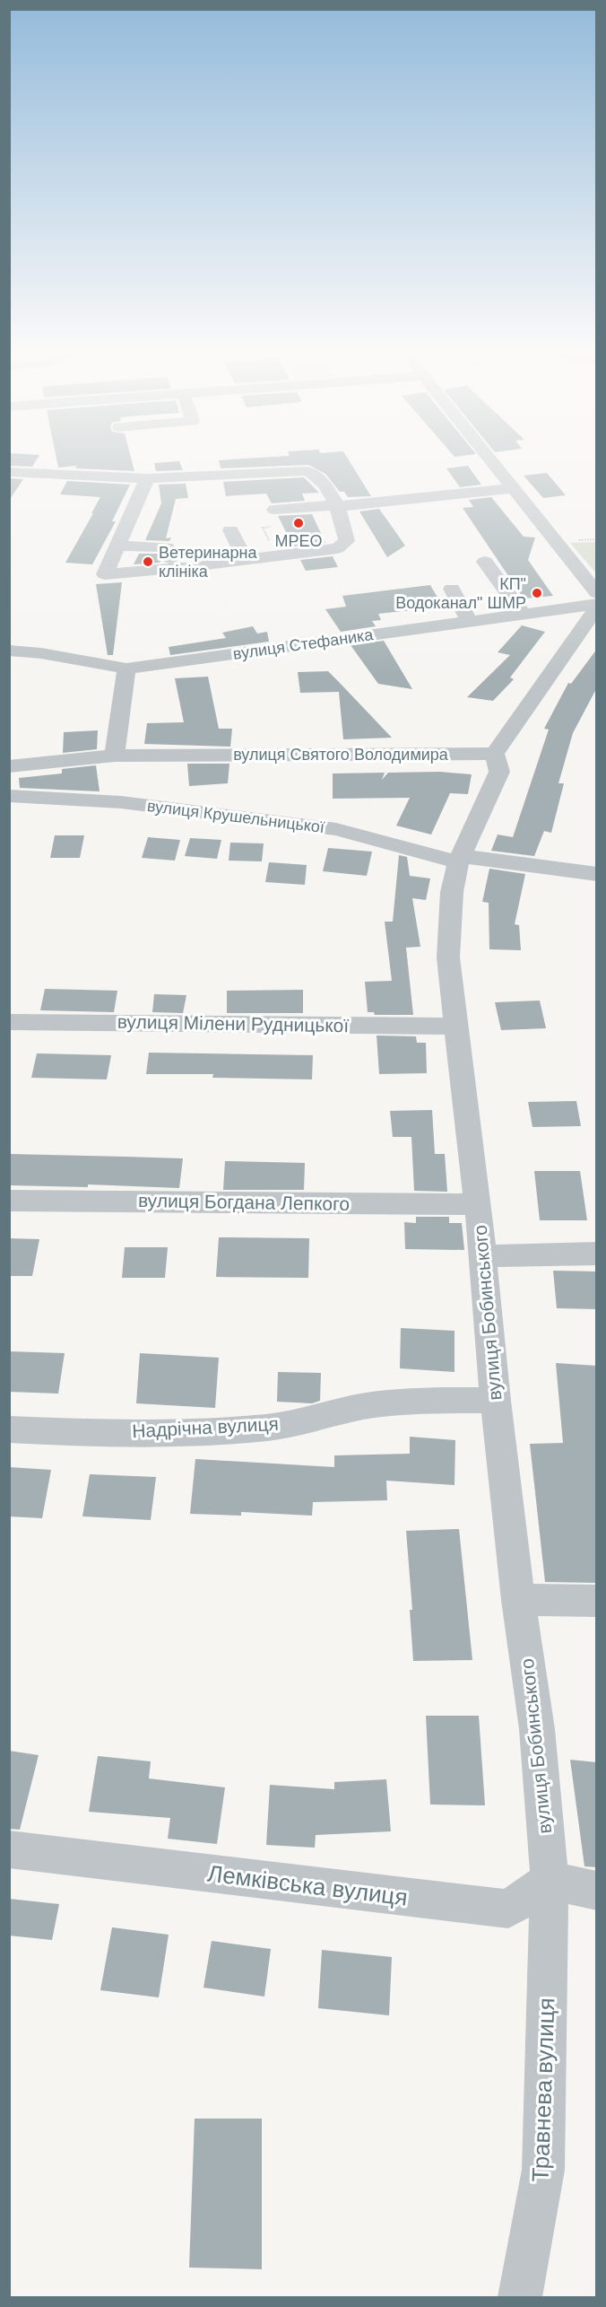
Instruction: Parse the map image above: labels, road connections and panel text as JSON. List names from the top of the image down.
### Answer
{
  "streets": {
    "street": [
      "вулиця Стефаника",
      "вулиця Святого Володимира",
      "вулиця Крушельницької",
      "вулиця Мілени Рудницької",
      "вулиця Богдана Лепкого",
      "вулиця Бобинського",
      "Надрічна вулиця",
      "Лемківська вулиця",
      "Травнева вулиця"
    ]
  },
  "crossings": [
    ["вулиця Святого Володимира", "вулиця Бобинського"],
    ["вулиця Крушельницької", "вулиця Бобинського"],
    ["вулиця Мілени Рудницької", "вулиця Бобинського"],
    ["вулиця Богдана Лепкого", "вулиця Бобинського"],
    ["вулиця Бобинського", "Надрічна вулиця"],
    ["вулиця Бобинського", "Лемківська вулиця"],
    ["вулиця Бобинського", "Травнева вулиця"],
    ["Лемківська вулиця", "Травнева вулиця"]
  ],
  "places": ["МРЕО", "Ветеринарна клініка", "КП\" Водоканал\" ШМР"]
}
